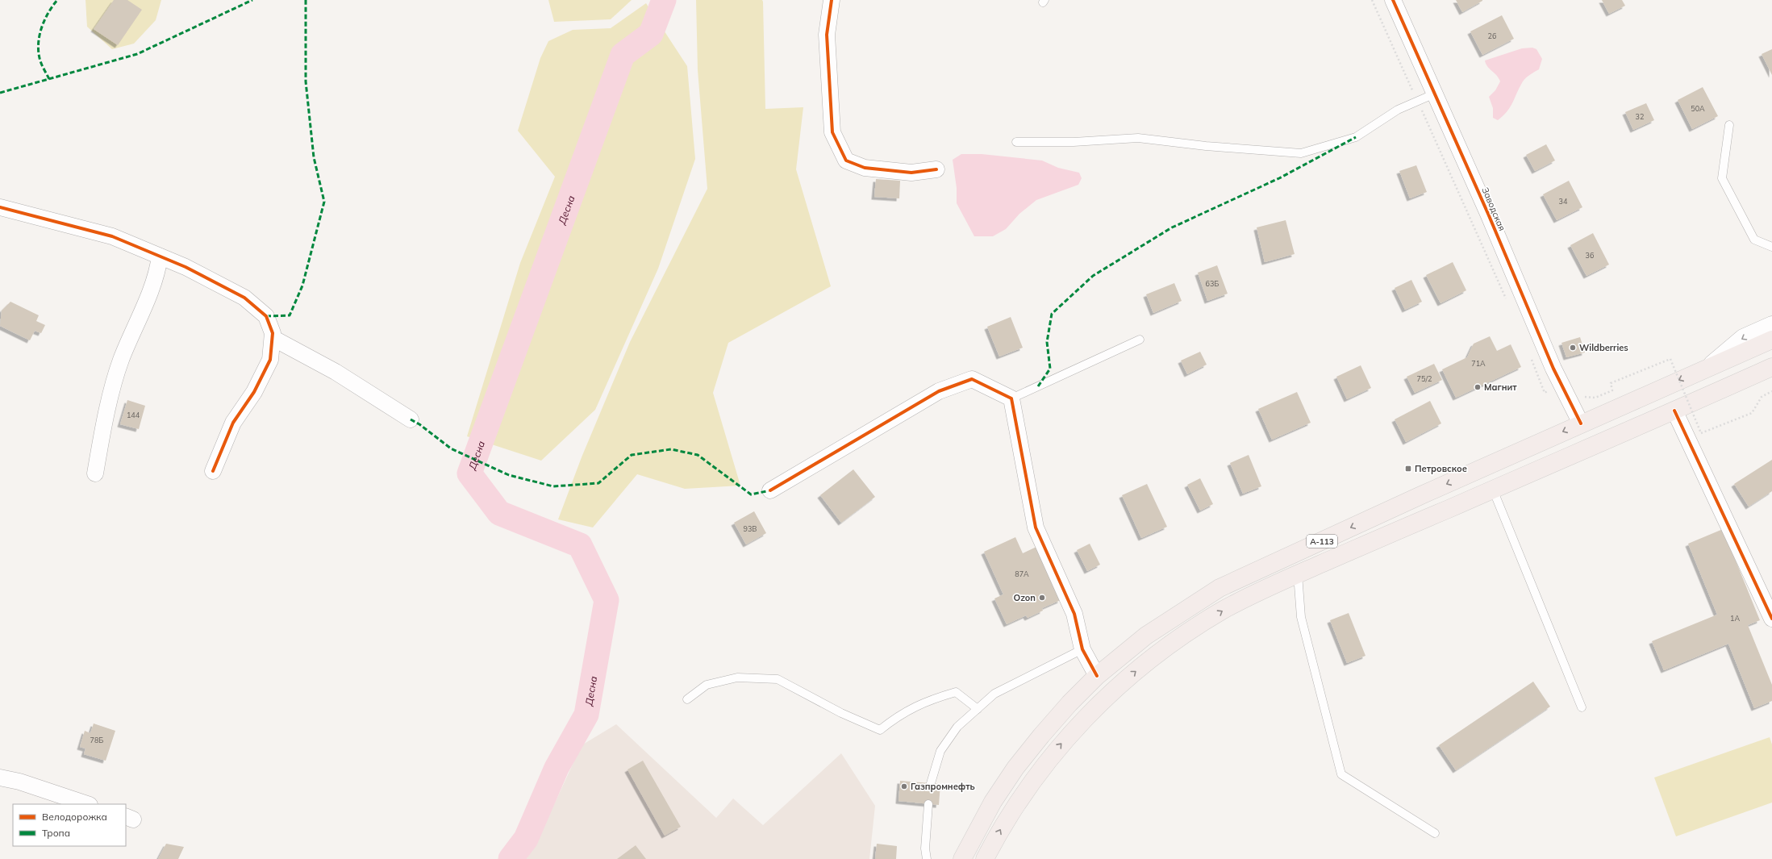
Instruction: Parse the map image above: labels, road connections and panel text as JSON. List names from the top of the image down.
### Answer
{
  "streets": {
    "highway": ["А-113"],
    "street": ["Заводская"]
  },
  "crossings": [
    ["Заводская", "А-113"]
  ],
  "water": ["Десна"],
  "places": {
    "other": [
      "Wildberries",
      "Магнит",
      "Ozon",
      "Газпромнефть"
    ],
    "transit": ["Петровское"]
  },
  "house_numbers": [
    "26",
    "50А",
    "32",
    "34",
    "36",
    "63Б",
    "71А",
    "75/2",
    "144",
    "93В",
    "87А",
    "1А",
    "78Б"
  ],
  "legend": ["Велодорожка", "Тропа"]
}
